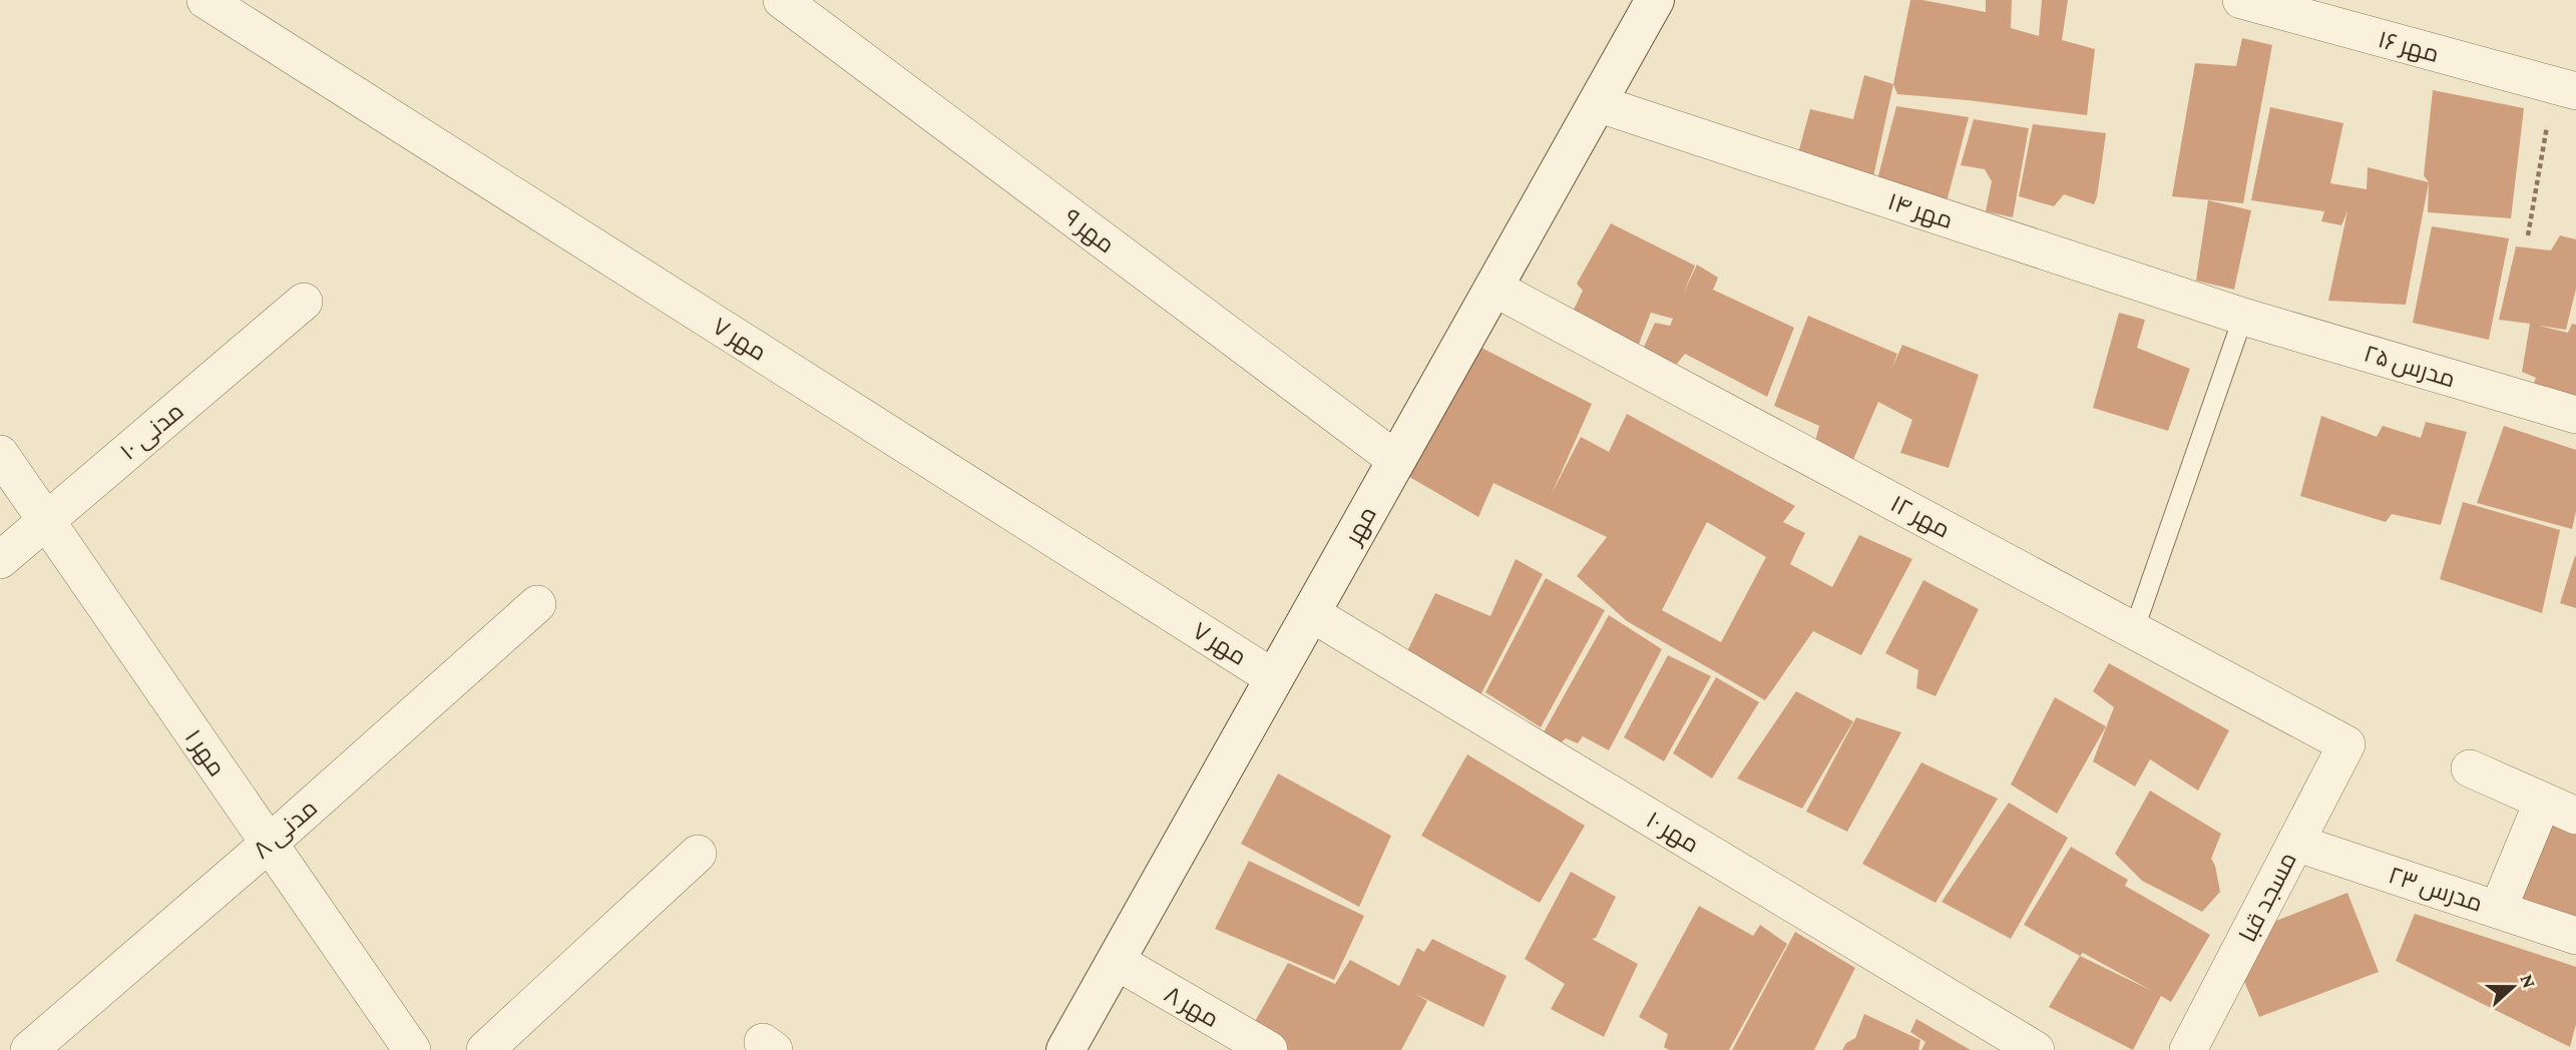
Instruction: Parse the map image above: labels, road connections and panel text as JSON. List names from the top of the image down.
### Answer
{
  "streets": {
    "main road": ["مهر"],
    "street": [
      "مهر ۱۶",
      "مهر ۱۴",
      "مهر ۹",
      "مهر ۷",
      "مدرس ۲۵",
      "مدنی ۱۰",
      "مهر ۱۲",
      "مهر ۱",
      "مدنی ۸",
      "مهر ۱۰",
      "مدرس ۲۳",
      "مسجد قبا",
      "مهر ۸"
    ]
  },
  "crossings": [
    ["مهر ۱۴", "مدرس ۲۵"],
    ["مهر ۱۴", "مهر"],
    ["مهر ۹", "مهر"],
    ["مهر ۷", "مهر"],
    ["مدنی ۱۰", "مهر ۱"],
    ["مهر ۱۲", "مهر"],
    ["مهر ۱۲", "مسجد قبا"],
    ["مهر", "مهر ۱۰"],
    ["مهر", "مهر ۸"],
    ["مهر ۱", "مدنی ۸"],
    ["مدرس ۲۳", "مسجد قبا"]
  ],
  "north": "right"
}
